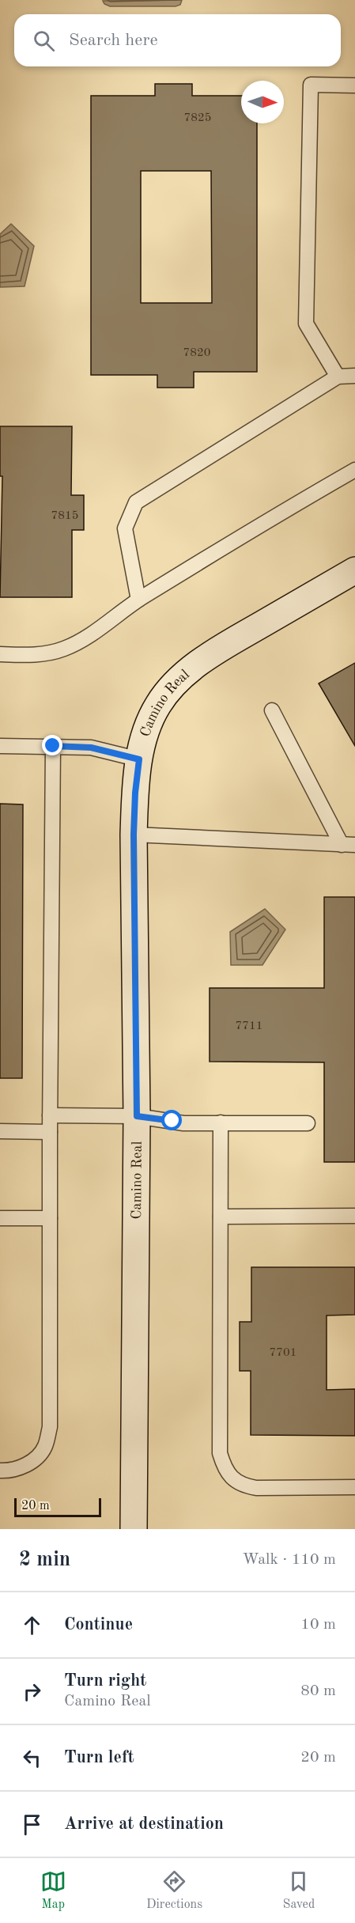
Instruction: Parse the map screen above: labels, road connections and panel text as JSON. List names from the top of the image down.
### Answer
{
  "streets": {
    "street": ["Camino Real"]
  },
  "house_numbers": [
    "7825",
    "7820",
    "7815",
    "7711",
    "7701"
  ],
  "scale_bar": "20 m",
  "north": "right",
  "page": {
    "search": "Search here",
    "scale": "20 m",
    "heading": ["2 min", "Walk · 110 m"],
    "list": [
      ["Continue", "10 m"],
      ["Turn right", "Camino Real", "80 m"],
      ["Turn left", "20 m"],
      "Arrive at destination"
    ],
    "nav": ["Map", "Directions", "Saved"]
  }
}
